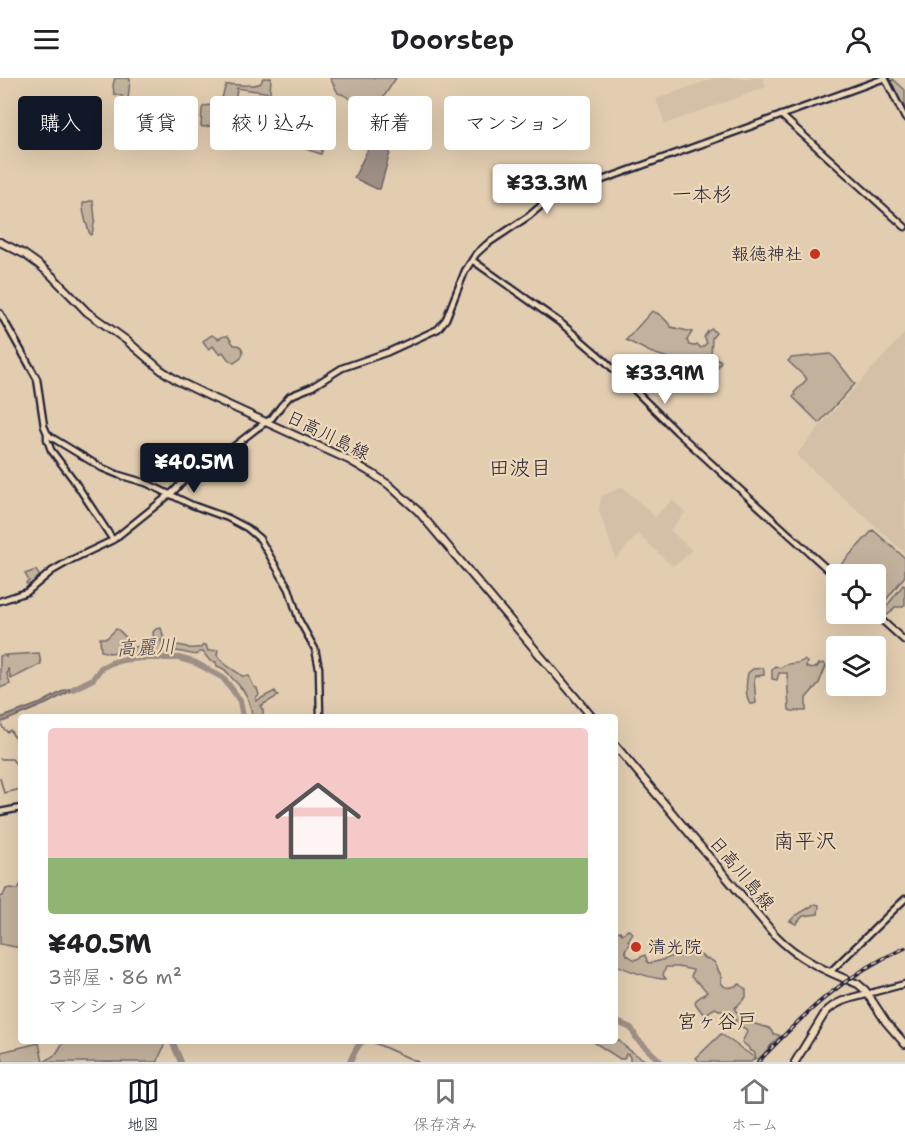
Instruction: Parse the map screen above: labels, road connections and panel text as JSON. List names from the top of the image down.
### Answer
{
  "streets": {
    "main road": ["日高川島線"]
  },
  "districts": [
    "一本杉",
    "田波目",
    "南平沢",
    "宮ヶ谷戸"
  ],
  "water": ["高麗川"],
  "places": ["報徳神社", "清光院"],
  "page": {
    "header": "Doorstep",
    "chip": [
      "購入",
      "賃貸",
      "絞り込み",
      "新着",
      "マンション"
    ],
    "price": ["¥33.3M", "¥33.9M", "¥40.5M"],
    "list": [
      {
        "name": "¥40.5M",
        "note": "3部屋 · 86 m² · マンション"
      }
    ],
    "tabs": ["地図", "保存済み", "ホーム"]
  }
}
